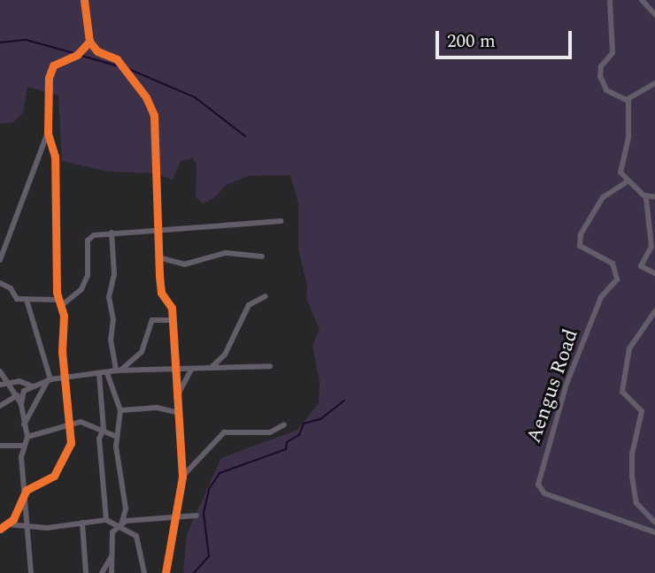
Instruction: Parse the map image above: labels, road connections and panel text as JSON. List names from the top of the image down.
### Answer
{
  "streets": {
    "street": ["Aengus Road"]
  },
  "scale_bar": "200 m"
}
